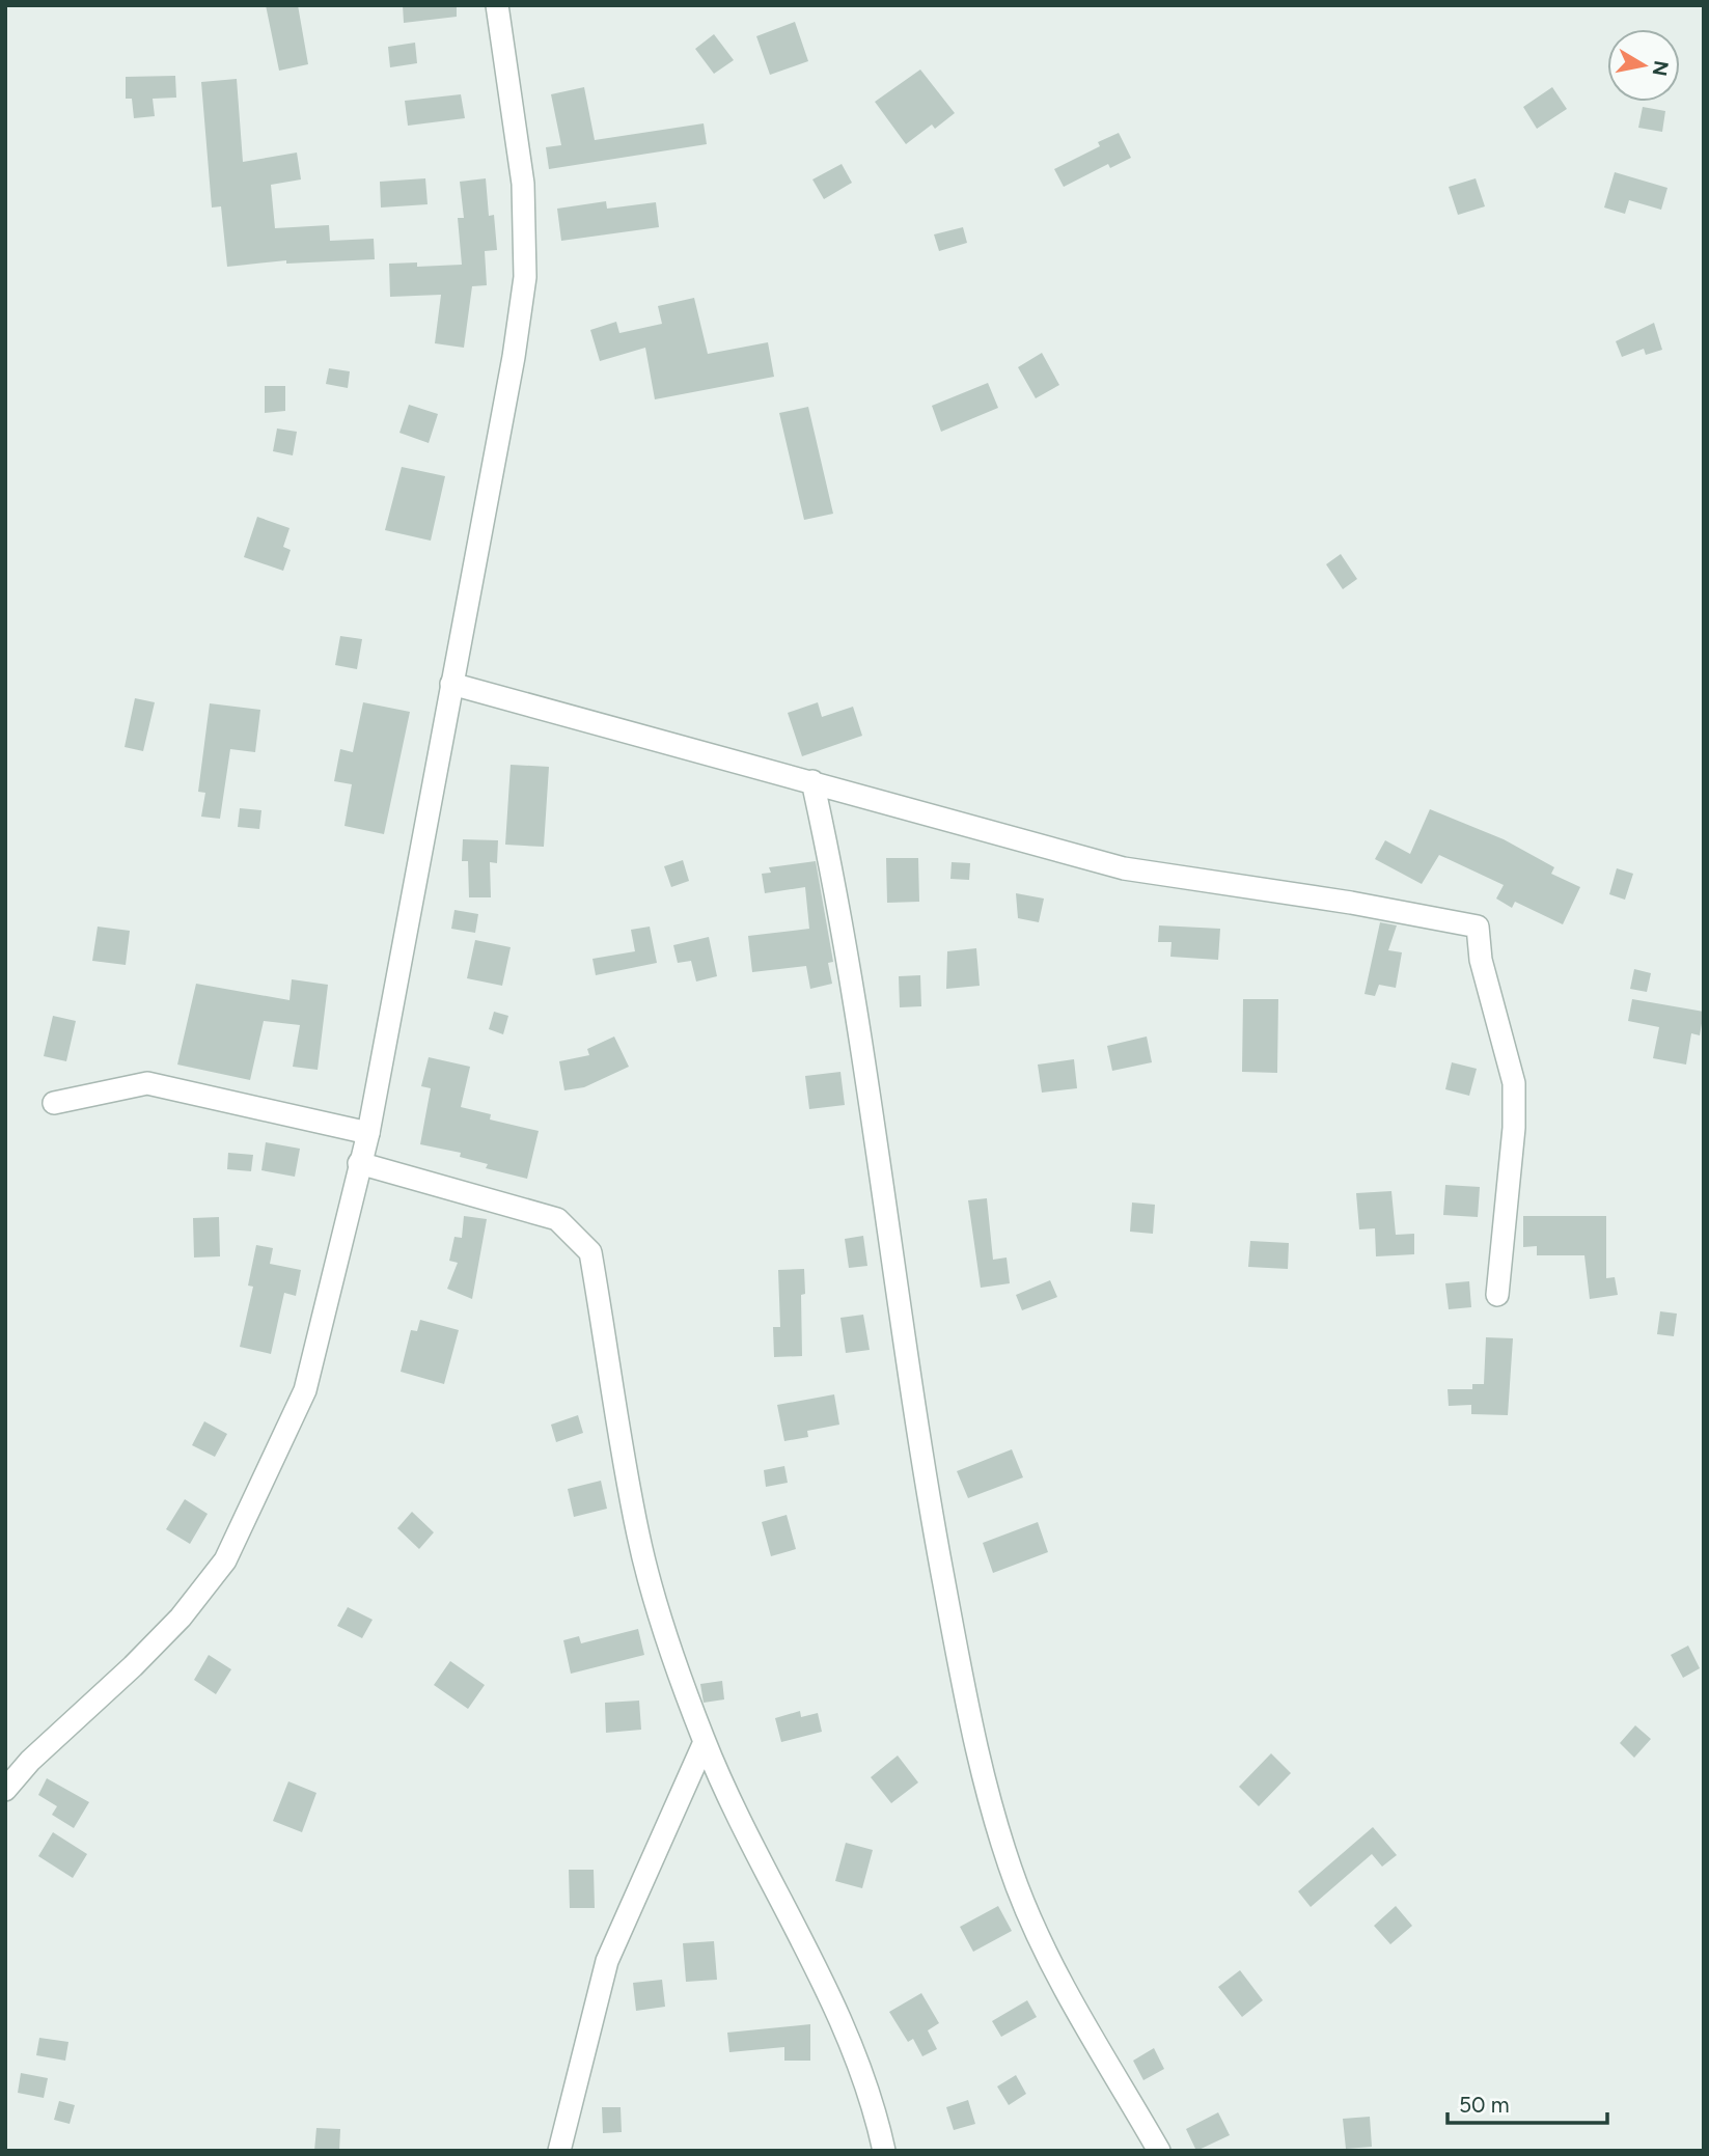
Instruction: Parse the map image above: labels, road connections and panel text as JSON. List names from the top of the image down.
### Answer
{
  "scale_bar": "50 m",
  "north": "right"
}
